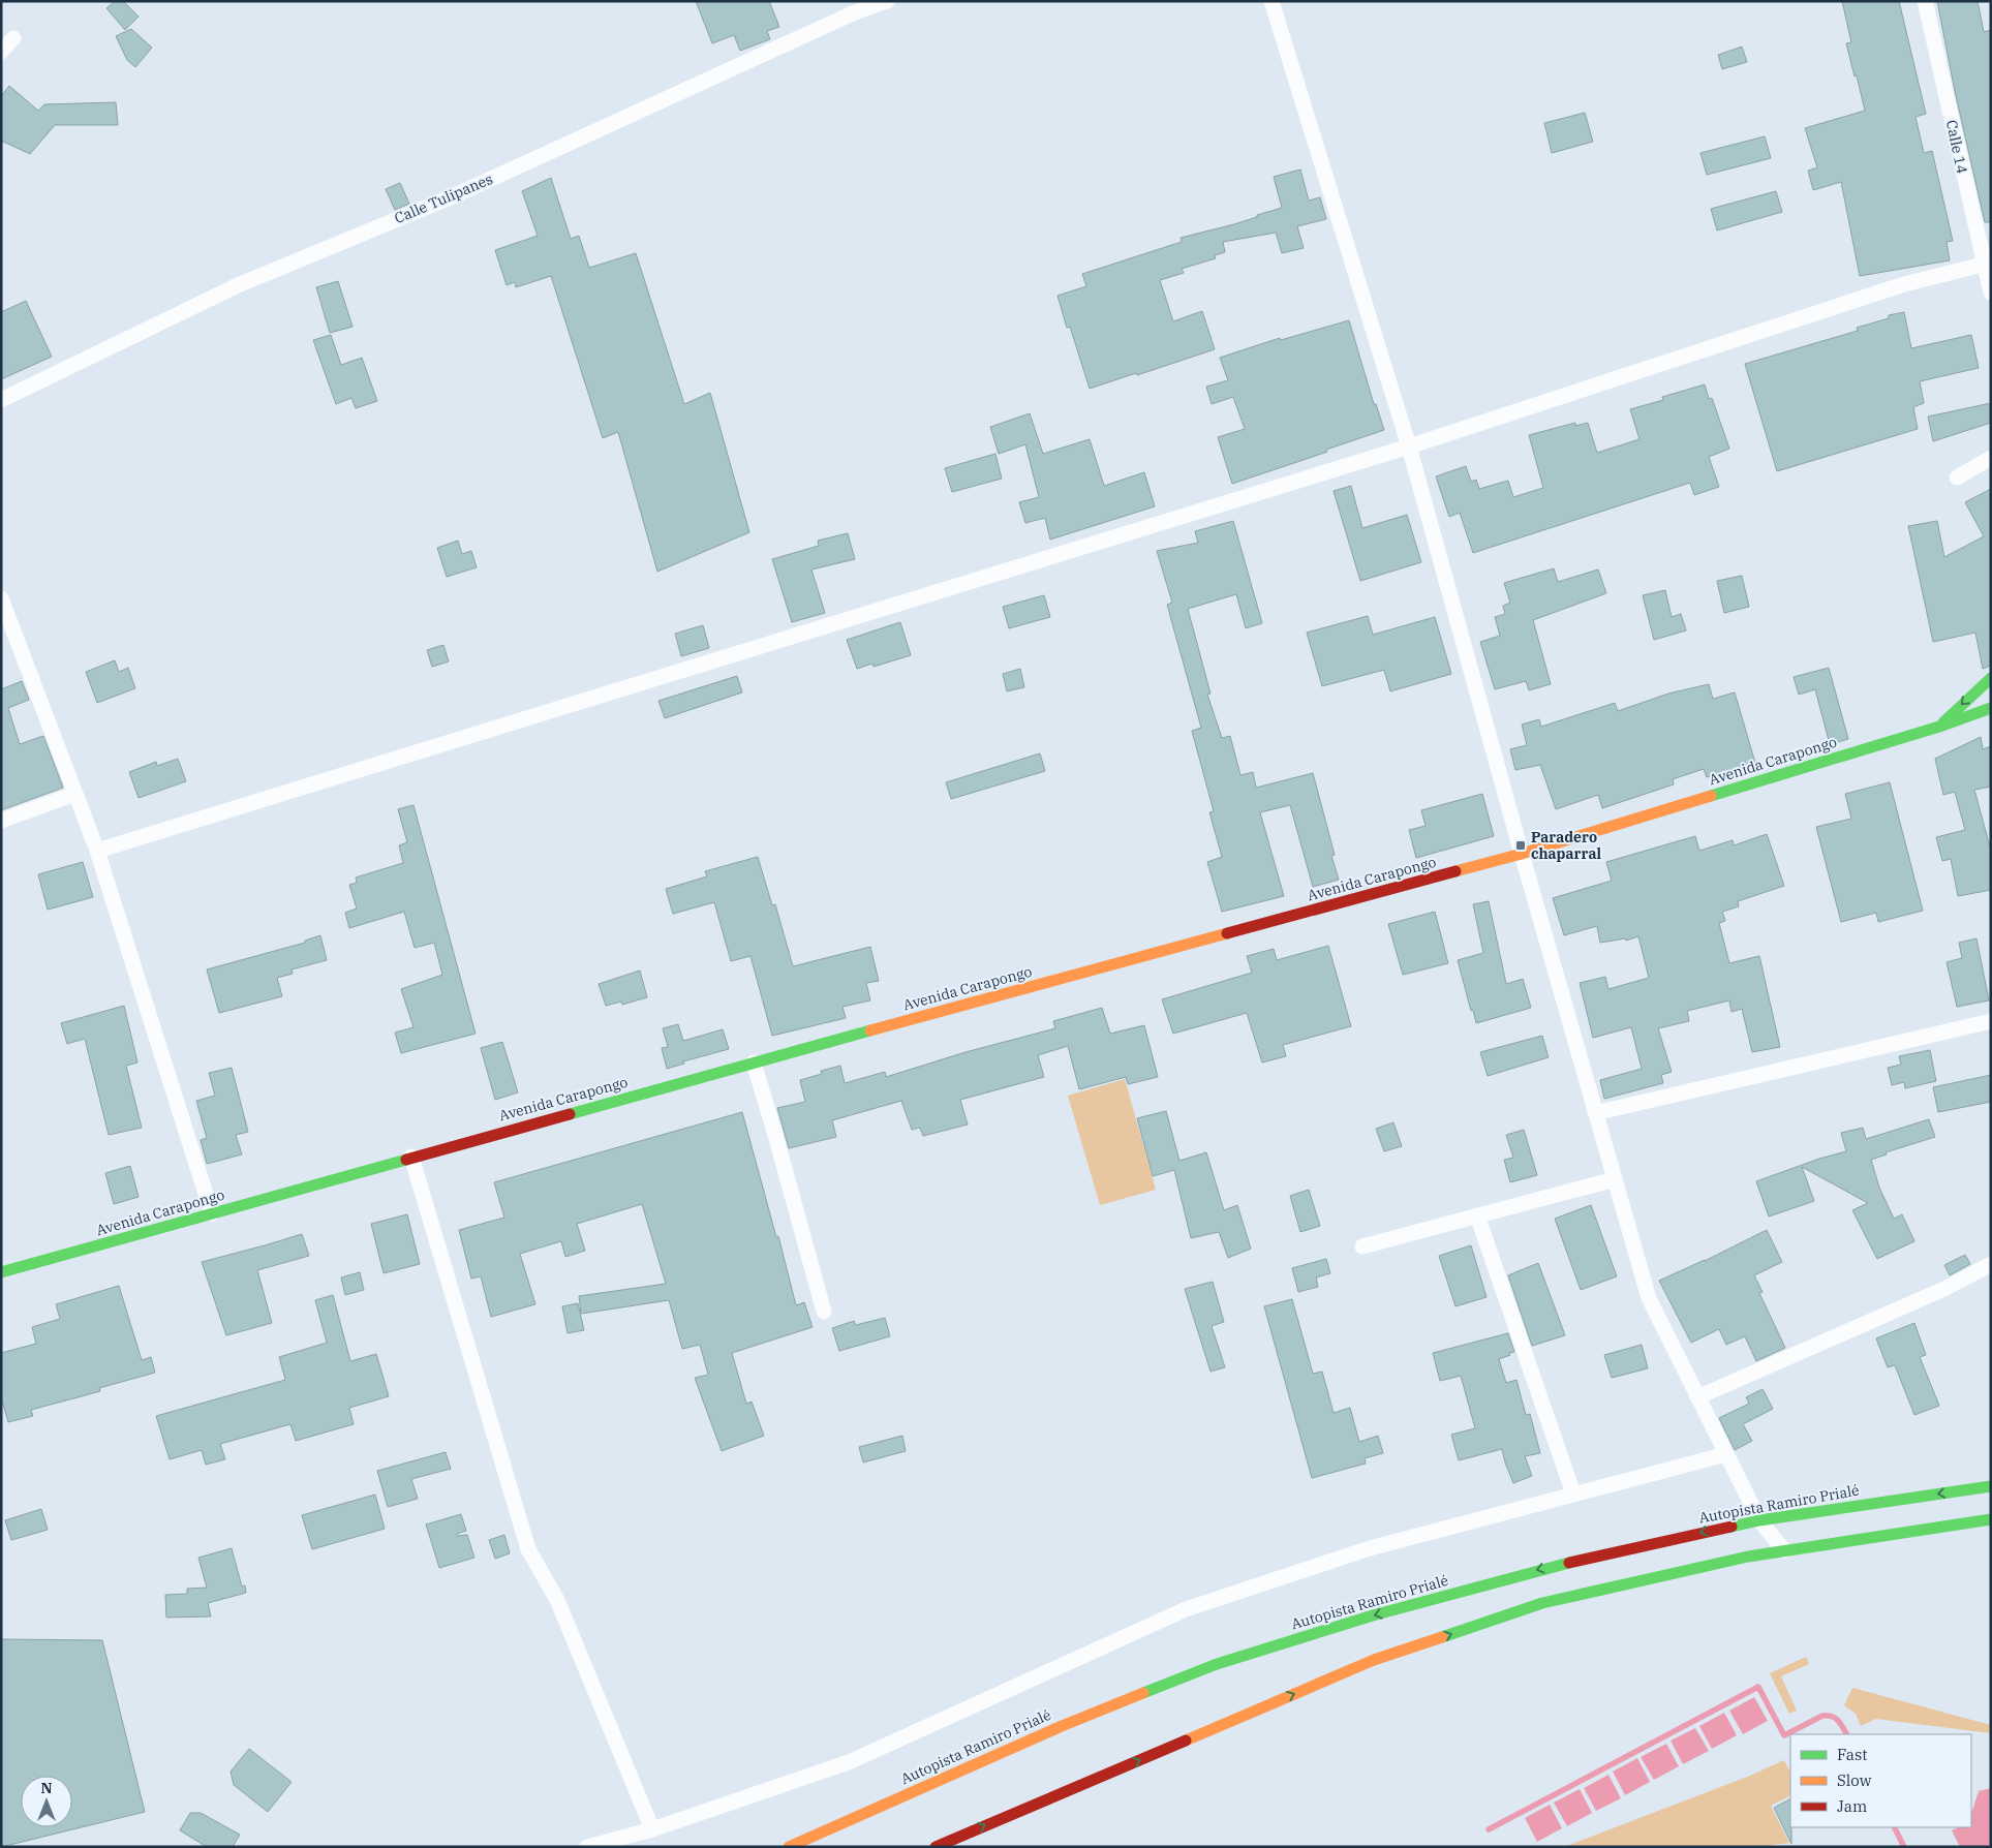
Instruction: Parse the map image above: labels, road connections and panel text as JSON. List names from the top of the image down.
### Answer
{
  "streets": {
    "main road": ["Avenida Carapongo", "Autopista Ramiro Prialé"],
    "street": ["Calle 14", "Calle Tulipanes"]
  },
  "places": {
    "transit": ["Paradero chaparral"]
  },
  "legend": ["Fast", "Slow", "Jam"],
  "north": "top"
}
